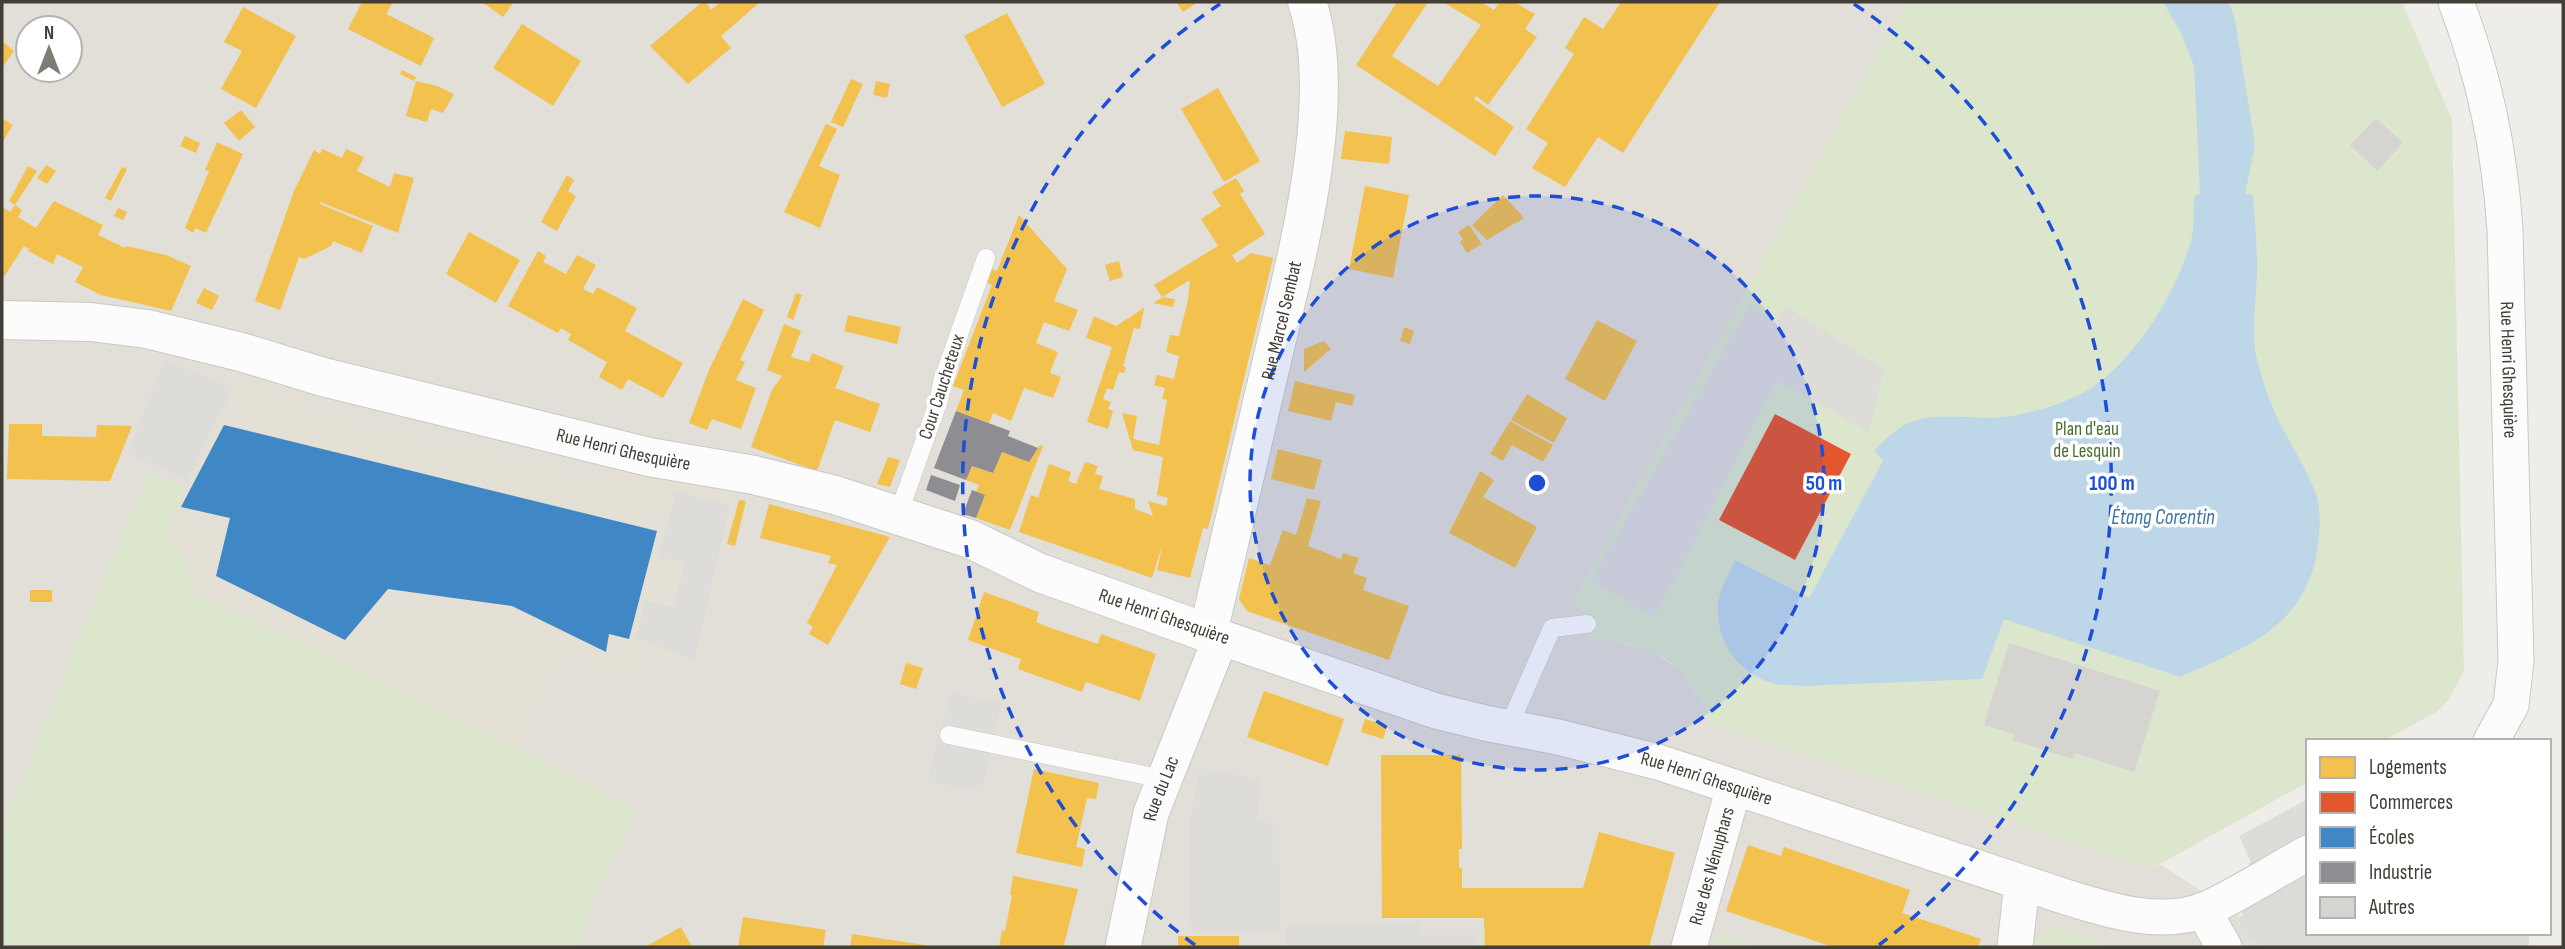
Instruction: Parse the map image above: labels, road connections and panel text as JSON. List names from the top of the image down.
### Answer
{
  "streets": {
    "street": [
      "Rue Marcel Sembat",
      "Rue Henri Ghesquière",
      "Rue du Lac",
      "Rue des Nénuphars"
    ],
    "lane": ["Cour Caucheteux"]
  },
  "crossings": [
    ["Rue Marcel Sembat", "Rue Henri Ghesquière"],
    ["Rue Marcel Sembat", "Rue du Lac"],
    ["Rue Henri Ghesquière", "Cour Caucheteux"],
    ["Rue Henri Ghesquière", "Rue du Lac"],
    ["Rue Henri Ghesquière", "Rue des Nénuphars"]
  ],
  "water": ["Étang Corentin"],
  "parks": ["Plan d'eau de Lesquin"],
  "legend": [
    "Logements",
    "Commerces",
    "Écoles",
    "Industrie",
    "Autres"
  ],
  "north": "top",
  "rings": ["50 m", "100 m"]
}
